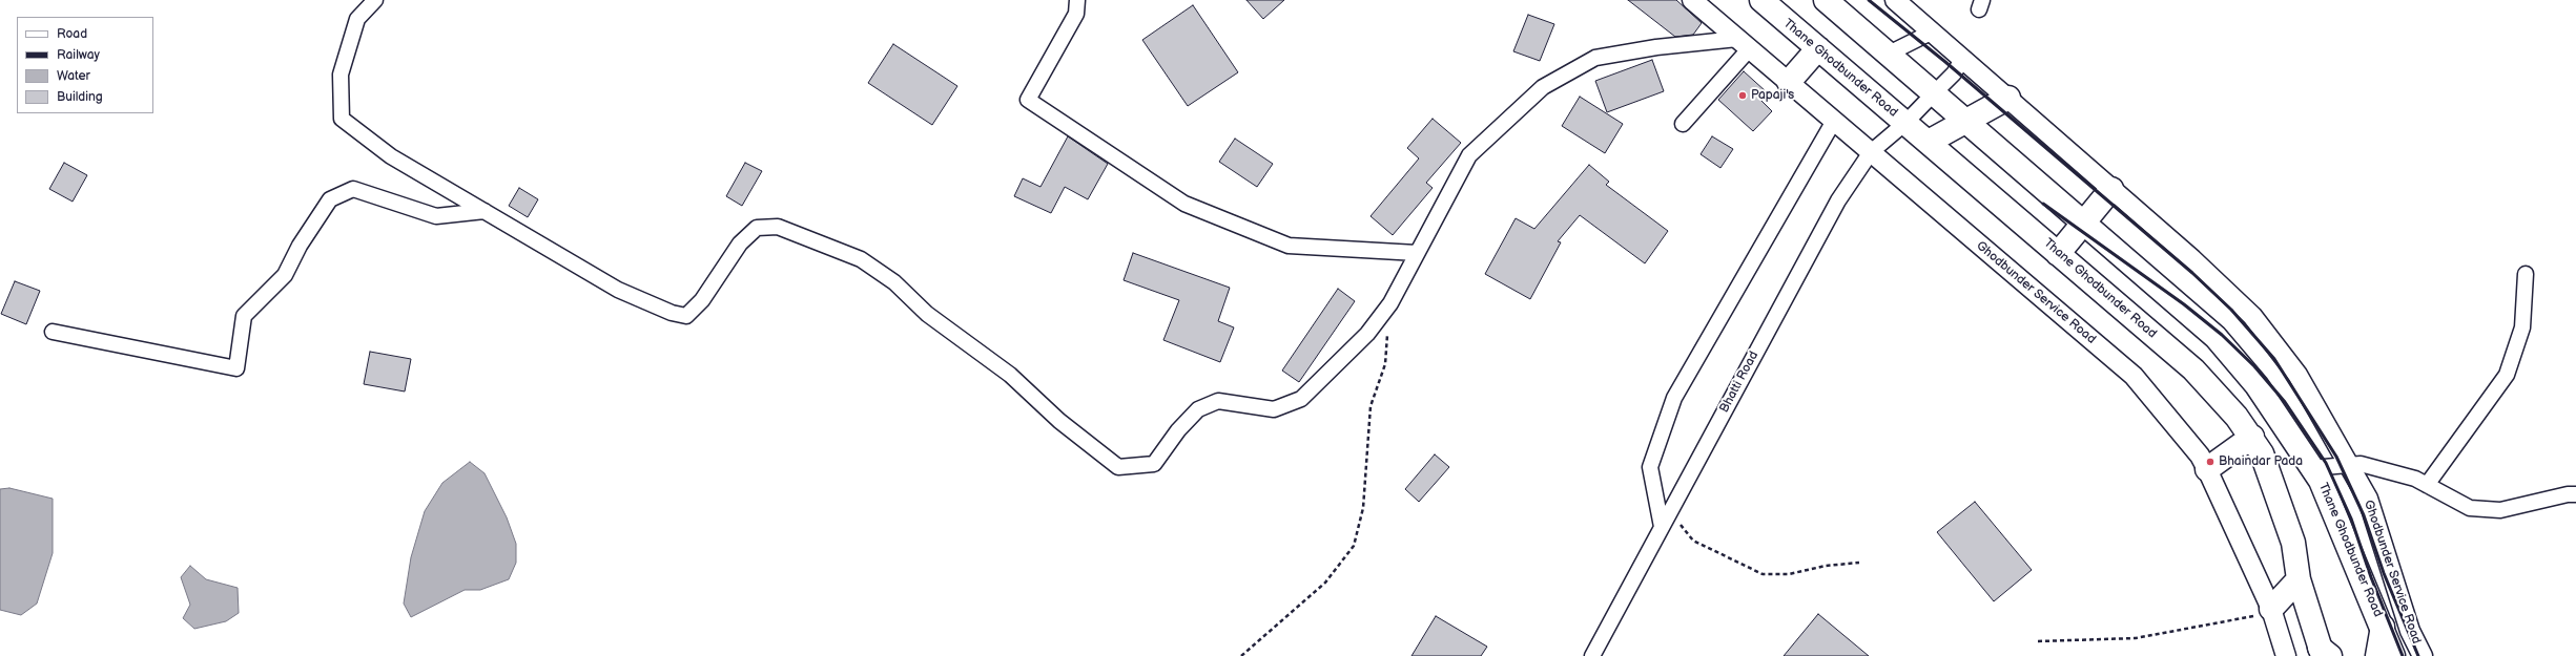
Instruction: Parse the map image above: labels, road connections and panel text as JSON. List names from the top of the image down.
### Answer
{
  "streets": {
    "main road": ["Thane Ghodbunder Road"],
    "street": ["Ghodbunder Service Road", "Bhatti Road"]
  },
  "crossings": [
    ["Thane Ghodbunder Road", "Bhatti Road"],
    ["Ghodbunder Service Road", "Bhatti Road"]
  ],
  "places": ["Papaji's", "Bhaindar Pada"],
  "legend": [
    "Road",
    "Railway",
    "Water",
    "Building"
  ]
}
